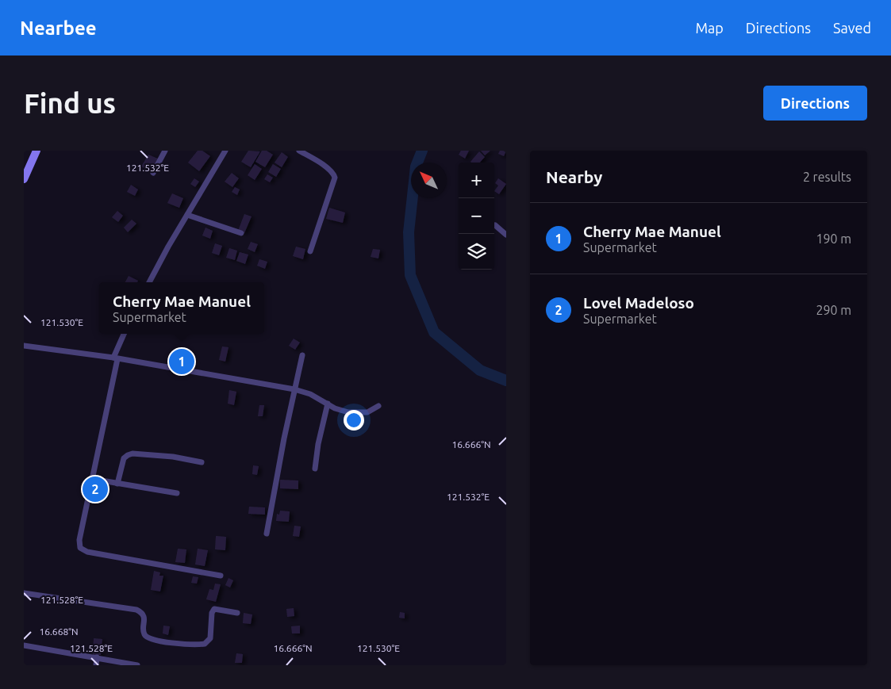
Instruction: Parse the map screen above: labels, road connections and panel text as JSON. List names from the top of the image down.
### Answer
{
  "north": "top left",
  "page": {
    "header": "Nearbee",
    "nav": ["Map", "Directions", "Saved"],
    "buttons": "Directions",
    "title": "Find us",
    "heading": ["Nearby", "2 results"],
    "map_buttons": ["+", "−"],
    "list": [
      {
        "mark": "1",
        "name": "Cherry Mae Manuel",
        "note": "Supermarket",
        "value": "190 m"
      },
      {
        "mark": "2",
        "name": "Lovel Madeloso",
        "note": "Supermarket",
        "value": "290 m"
      }
    ],
    "popup": ["Cherry Mae Manuel", "Supermarket"],
    "pins": ["1", "2"]
  },
  "coordinates": [
    "121.532°E",
    "121.530°E",
    "16.666°N",
    "121.528°E",
    "16.668°N"
  ]
}
